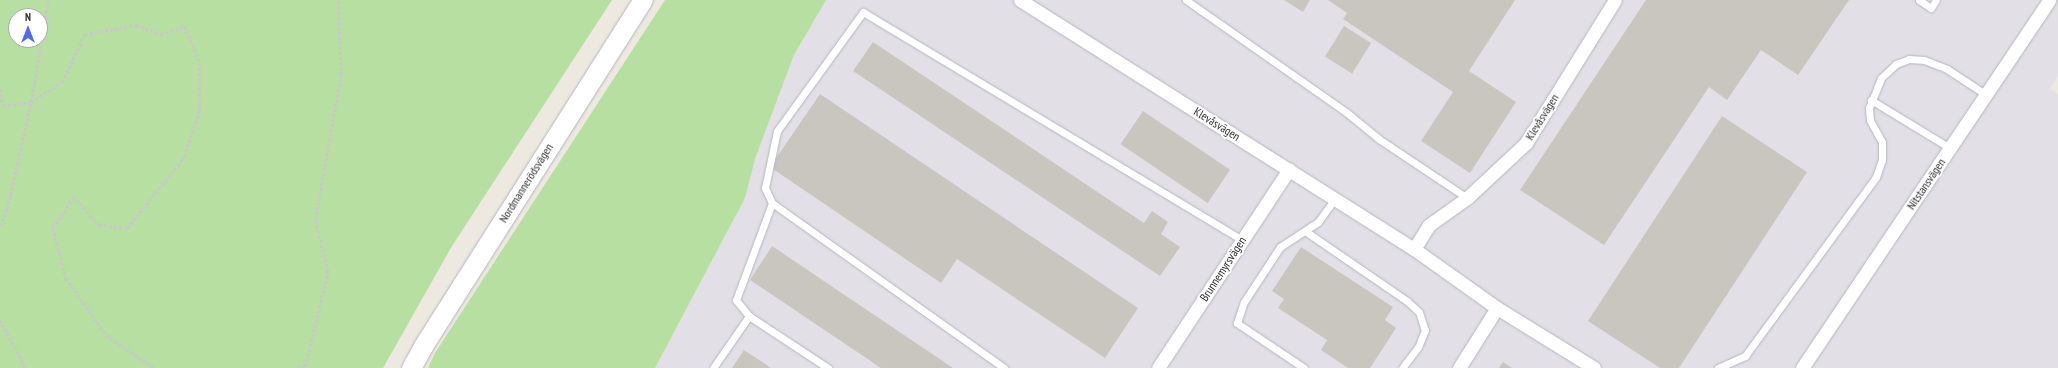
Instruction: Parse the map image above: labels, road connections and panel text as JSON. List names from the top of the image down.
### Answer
{
  "streets": {
    "main road": ["Nordmannerödsvägen"],
    "street": ["Klevåsvägen", "Nitstansvägen", "Brunnemyrsvägen"]
  },
  "crossings": [
    ["Klevåsvägen", "Brunnemyrsvägen"]
  ],
  "north": "top"
}
